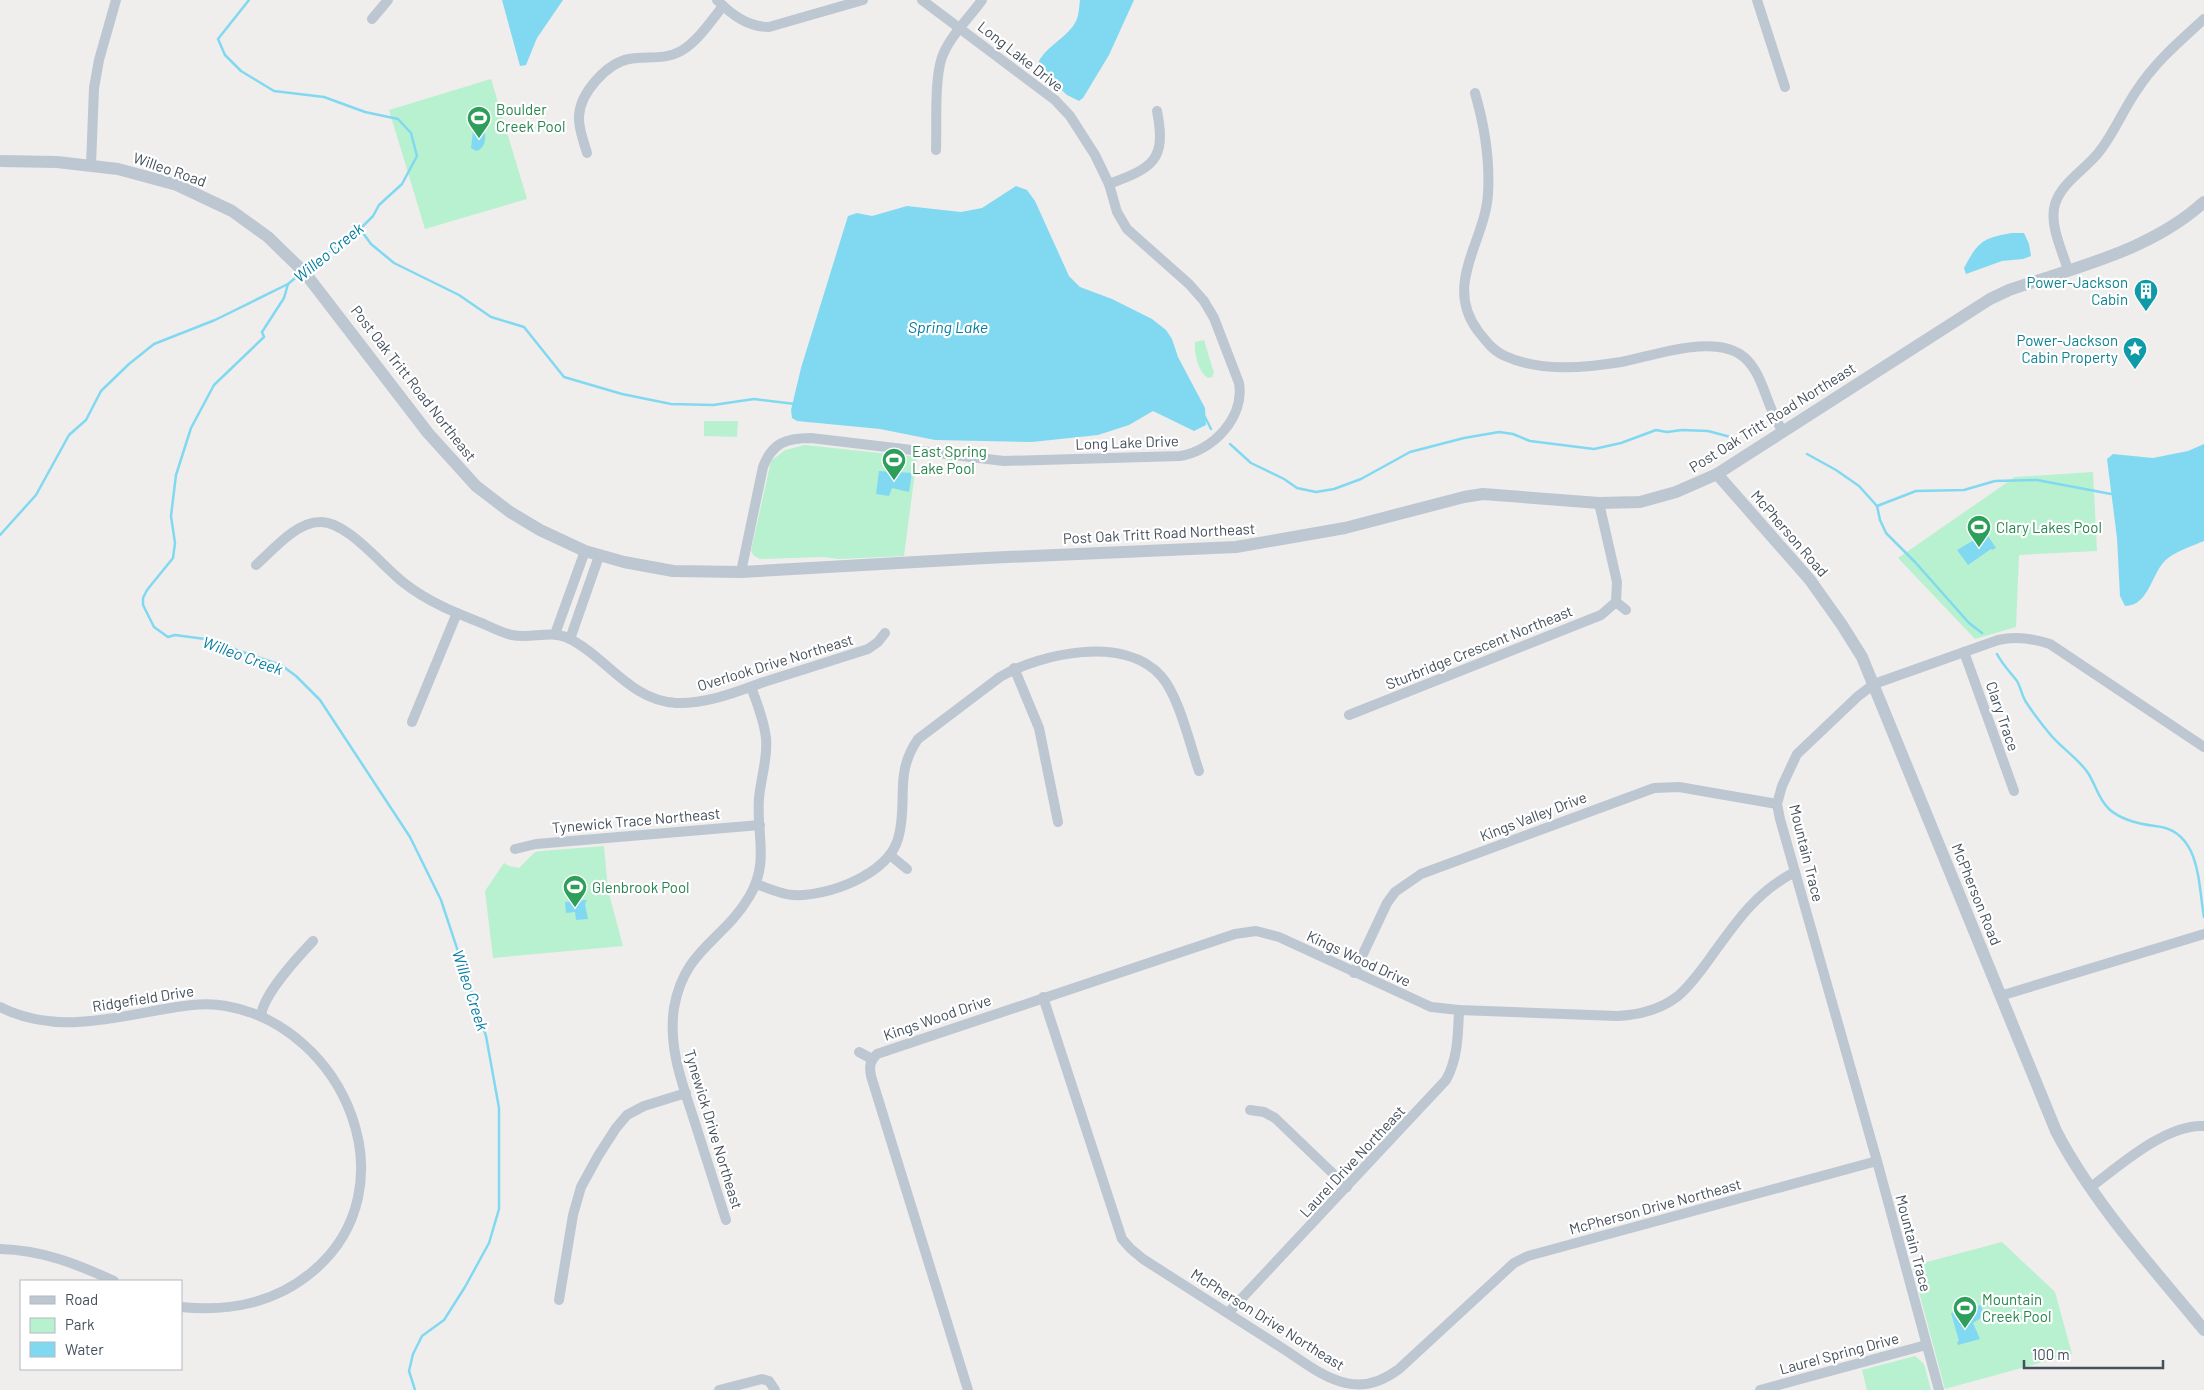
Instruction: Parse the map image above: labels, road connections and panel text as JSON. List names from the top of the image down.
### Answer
{
  "streets": {
    "street": [
      "Long Lake Drive",
      "Willeo Road",
      "Post Oak Tritt Road Northeast",
      "McPherson Road",
      "Sturbridge Crescent Northeast",
      "Overlook Drive Northeast",
      "Clary Trace",
      "Kings Valley Drive",
      "Tynewick Trace Northeast",
      "Mountain Trace",
      "Kings Wood Drive",
      "Ridgefield Drive",
      "Tynewick Drive Northeast",
      "Laurel Drive Northeast",
      "McPherson Drive Northeast",
      "Laurel Spring Drive"
    ]
  },
  "crossings": [
    ["Long Lake Drive", "Post Oak Tritt Road Northeast"],
    ["Willeo Road", "Post Oak Tritt Road Northeast"],
    ["Post Oak Tritt Road Northeast", "McPherson Road"],
    ["McPherson Road", "Mountain Trace"],
    ["Overlook Drive Northeast", "Tynewick Drive Northeast"],
    ["Clary Trace", "Mountain Trace"],
    ["Kings Valley Drive", "Mountain Trace"],
    ["Kings Valley Drive", "Kings Wood Drive"],
    ["Tynewick Trace Northeast", "Tynewick Drive Northeast"],
    ["Mountain Trace", "Kings Wood Drive"],
    ["Mountain Trace", "McPherson Drive Northeast"],
    ["Mountain Trace", "Laurel Spring Drive"],
    ["Kings Wood Drive", "Laurel Drive Northeast"],
    ["Kings Wood Drive", "McPherson Drive Northeast"],
    ["Laurel Drive Northeast", "McPherson Drive Northeast"]
  ],
  "water": ["Willeo Creek", "Spring Lake"],
  "places": {
    "sports": [
      "Boulder Creek Pool",
      "East Spring Lake Pool",
      "Clary Lakes Pool",
      "Glenbrook Pool",
      "Mountain Creek Pool"
    ],
    "building": ["Power-Jackson Cabin"],
    "place": ["Power-Jackson Cabin Property"]
  },
  "legend": ["Road", "Park", "Water"],
  "scale_bar": "100 m"
}
